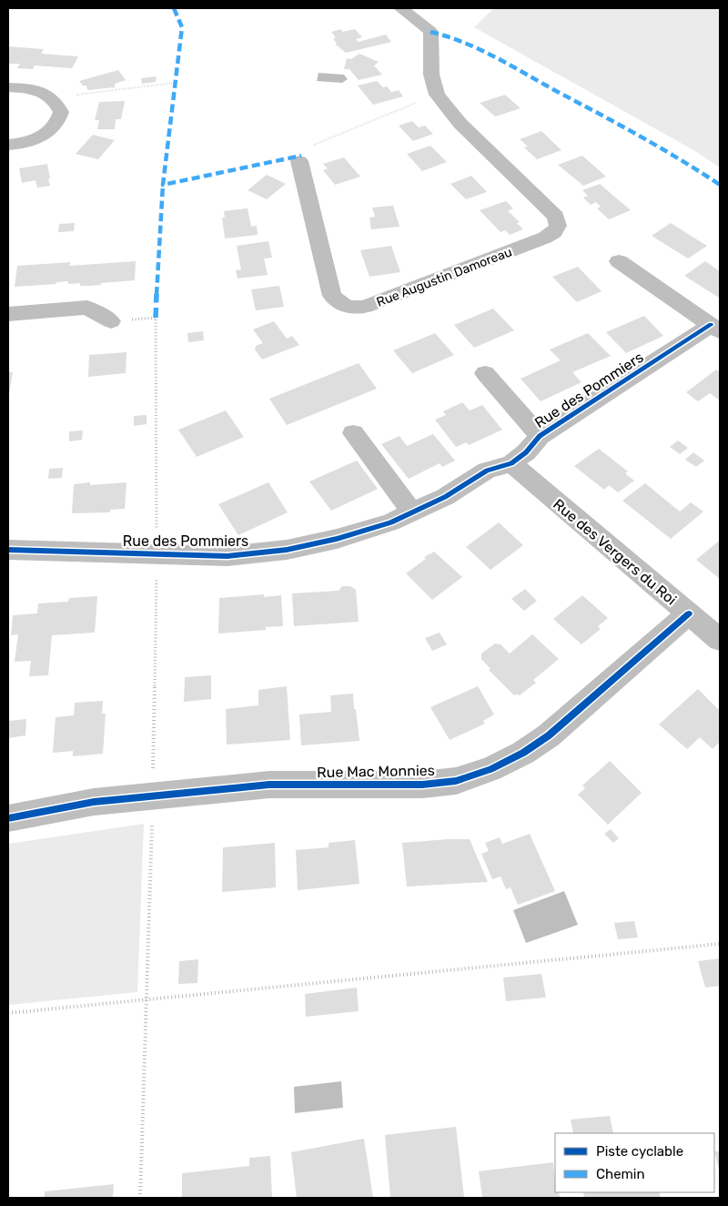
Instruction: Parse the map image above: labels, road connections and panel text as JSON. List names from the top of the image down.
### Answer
{
  "streets": {
    "street": [
      "Rue Augustin Damoreau",
      "Rue des Pommiers",
      "Rue des Vergers du Roi",
      "Rue Mac Monnies"
    ]
  },
  "crossings": [
    ["Rue des Pommiers", "Rue des Vergers du Roi"],
    ["Rue des Vergers du Roi", "Rue Mac Monnies"]
  ],
  "legend": ["Piste cyclable", "Chemin"]
}
